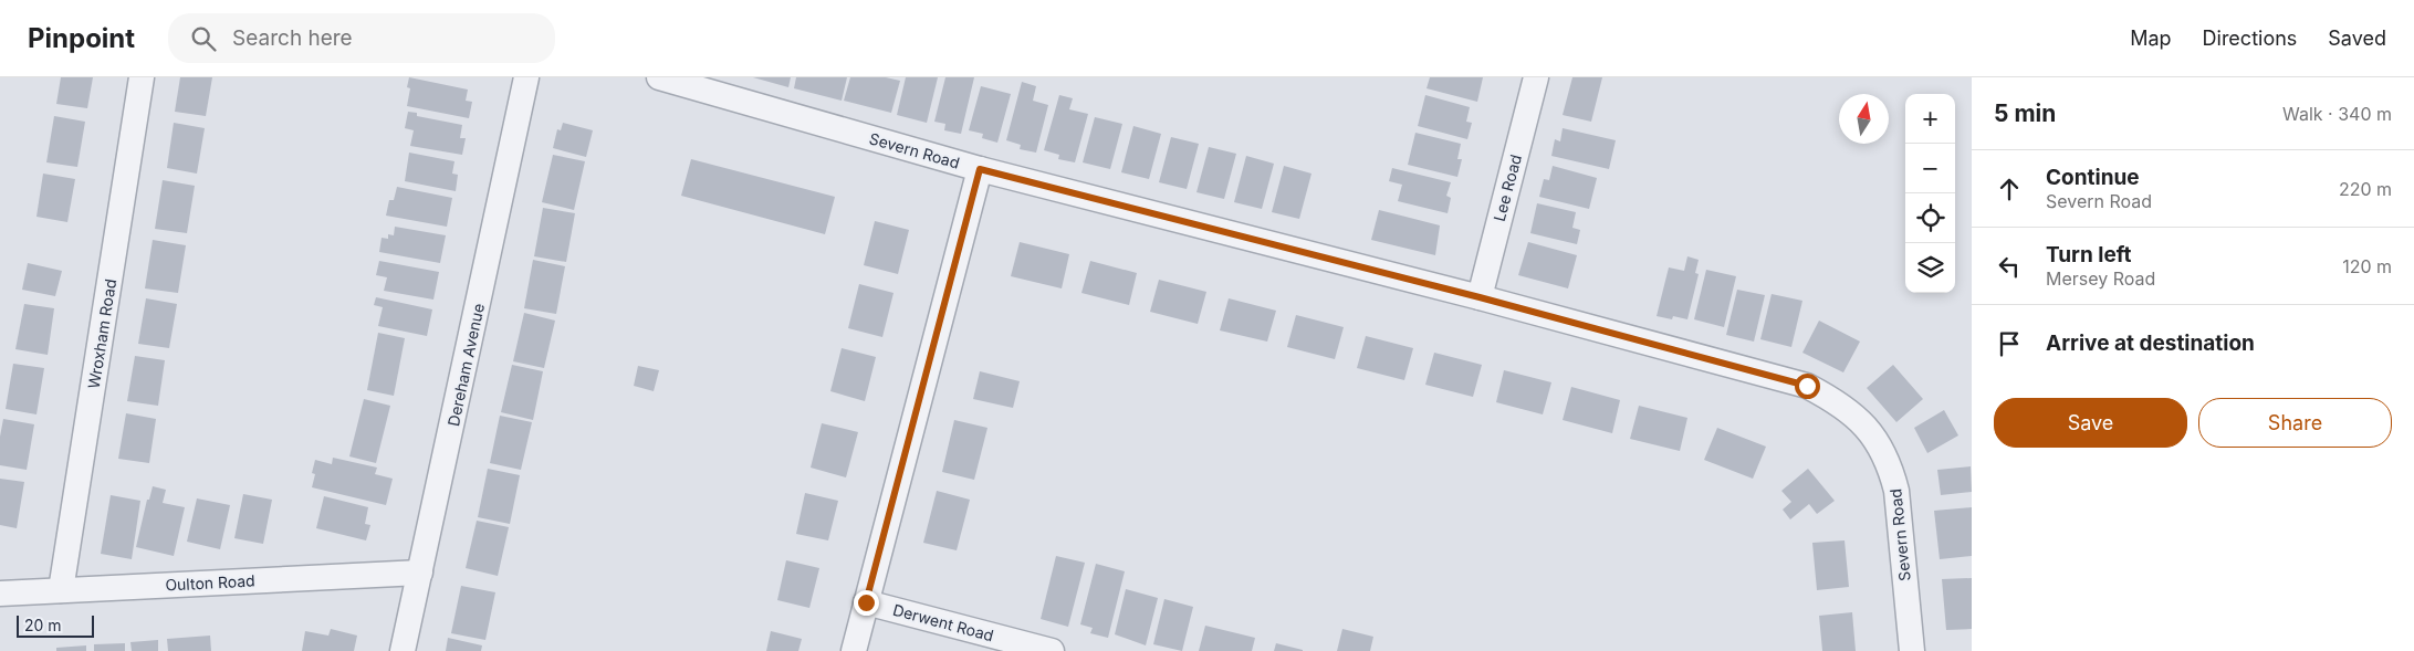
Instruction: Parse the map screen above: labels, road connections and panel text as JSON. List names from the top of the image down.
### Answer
{
  "streets": {
    "street": [
      "Severn Road",
      "Lee Road",
      "Wroxham Road",
      "Dereham Avenue",
      "Oulton Road",
      "Derwent Road"
    ]
  },
  "crossings": [
    ["Severn Road", "Lee Road"],
    ["Wroxham Road", "Oulton Road"],
    ["Dereham Avenue", "Oulton Road"]
  ],
  "scale_bar": "20 m",
  "north": "top",
  "page": {
    "header": "Pinpoint",
    "search": "Search here",
    "nav": ["Map", "Directions", "Saved"],
    "heading": ["5 min", "Walk · 340 m"],
    "map_buttons": ["+", "−"],
    "list": [
      ["Continue", "Severn Road", "220 m"],
      ["Turn left", "Mersey Road", "120 m"],
      "Arrive at destination"
    ],
    "buttons": ["Save", "Share"],
    "scale": "20 m"
  }
}
